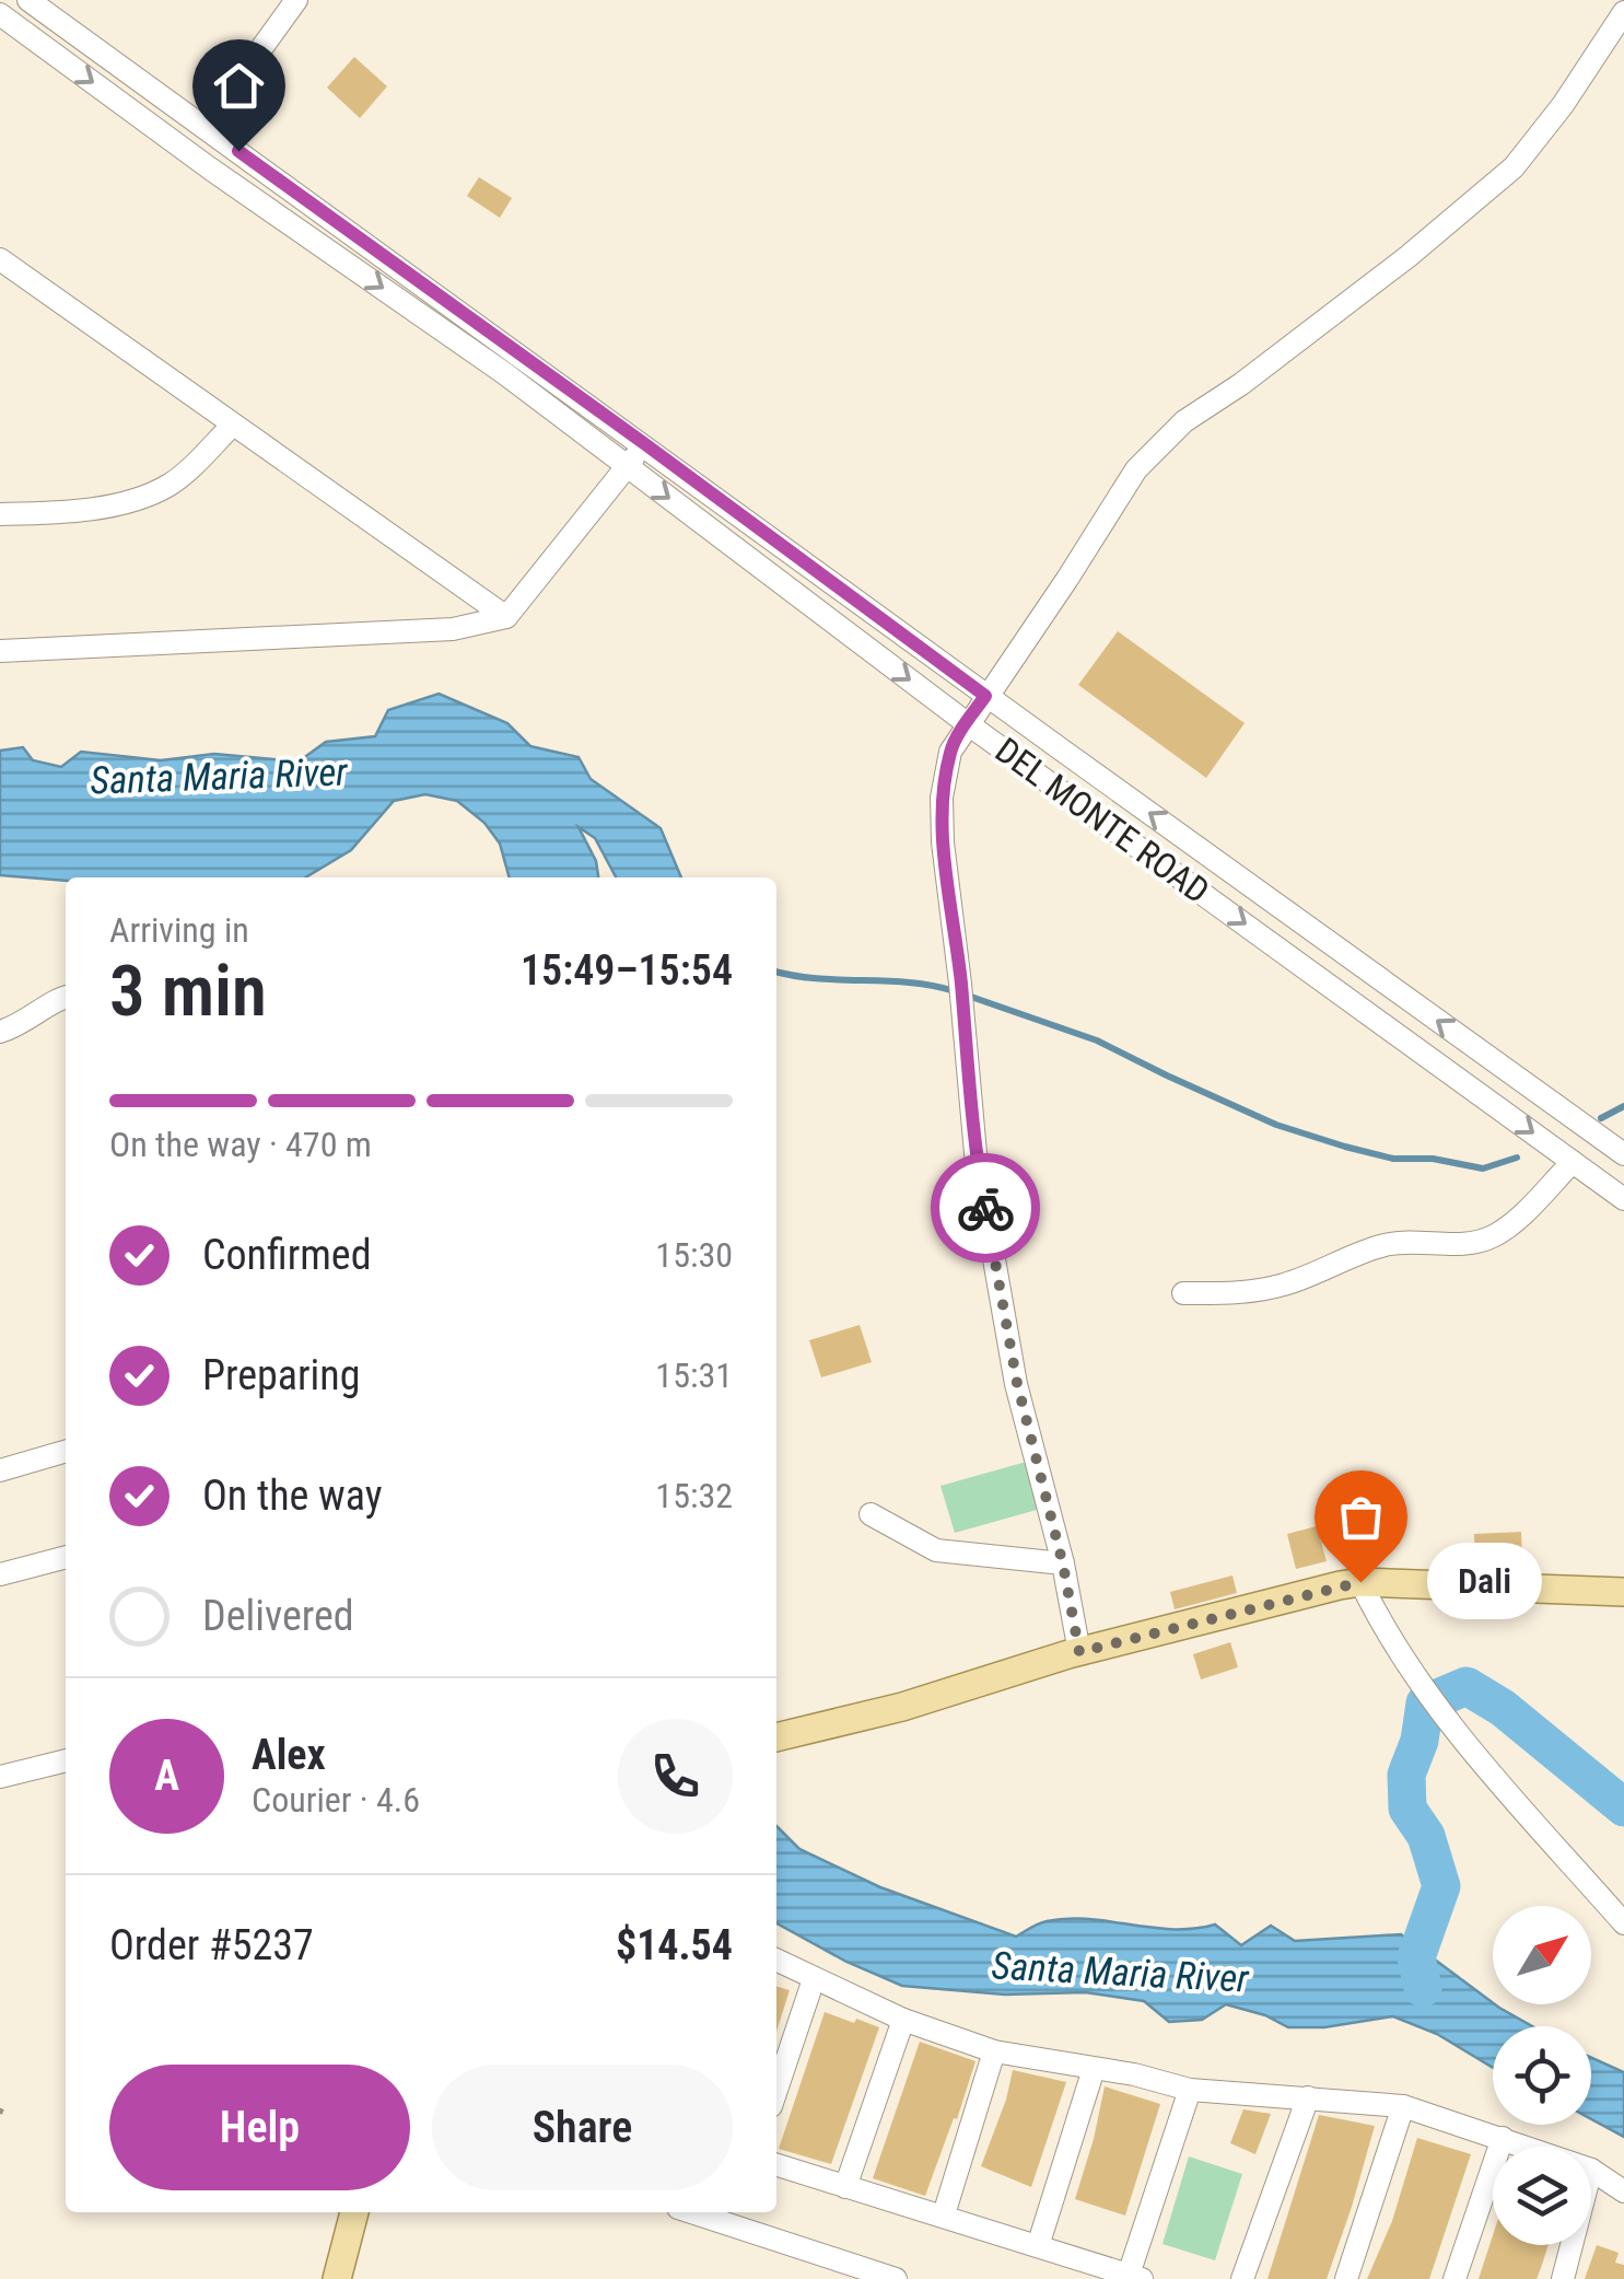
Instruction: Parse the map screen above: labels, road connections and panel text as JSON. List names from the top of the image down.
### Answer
{
  "streets": {
    "street": ["DEL MONTE ROAD"]
  },
  "water": ["Santa Maria River"],
  "places": ["Dali"],
  "north": "top right",
  "page": {
    "heading": ["3 min", "Arriving in", "15:49–15:54"],
    "panel": [
      "Alex",
      "Courier · 4.6",
      "Order #5237",
      "$14.54"
    ],
    "bar": "On the way · 470 m",
    "list": [
      ["Confirmed", "15:30"],
      ["Preparing", "15:31"],
      ["On the way", "15:32"],
      "Delivered"
    ],
    "bubble": "Dali",
    "round": "A",
    "buttons": ["Help", "Share"]
  }
}
